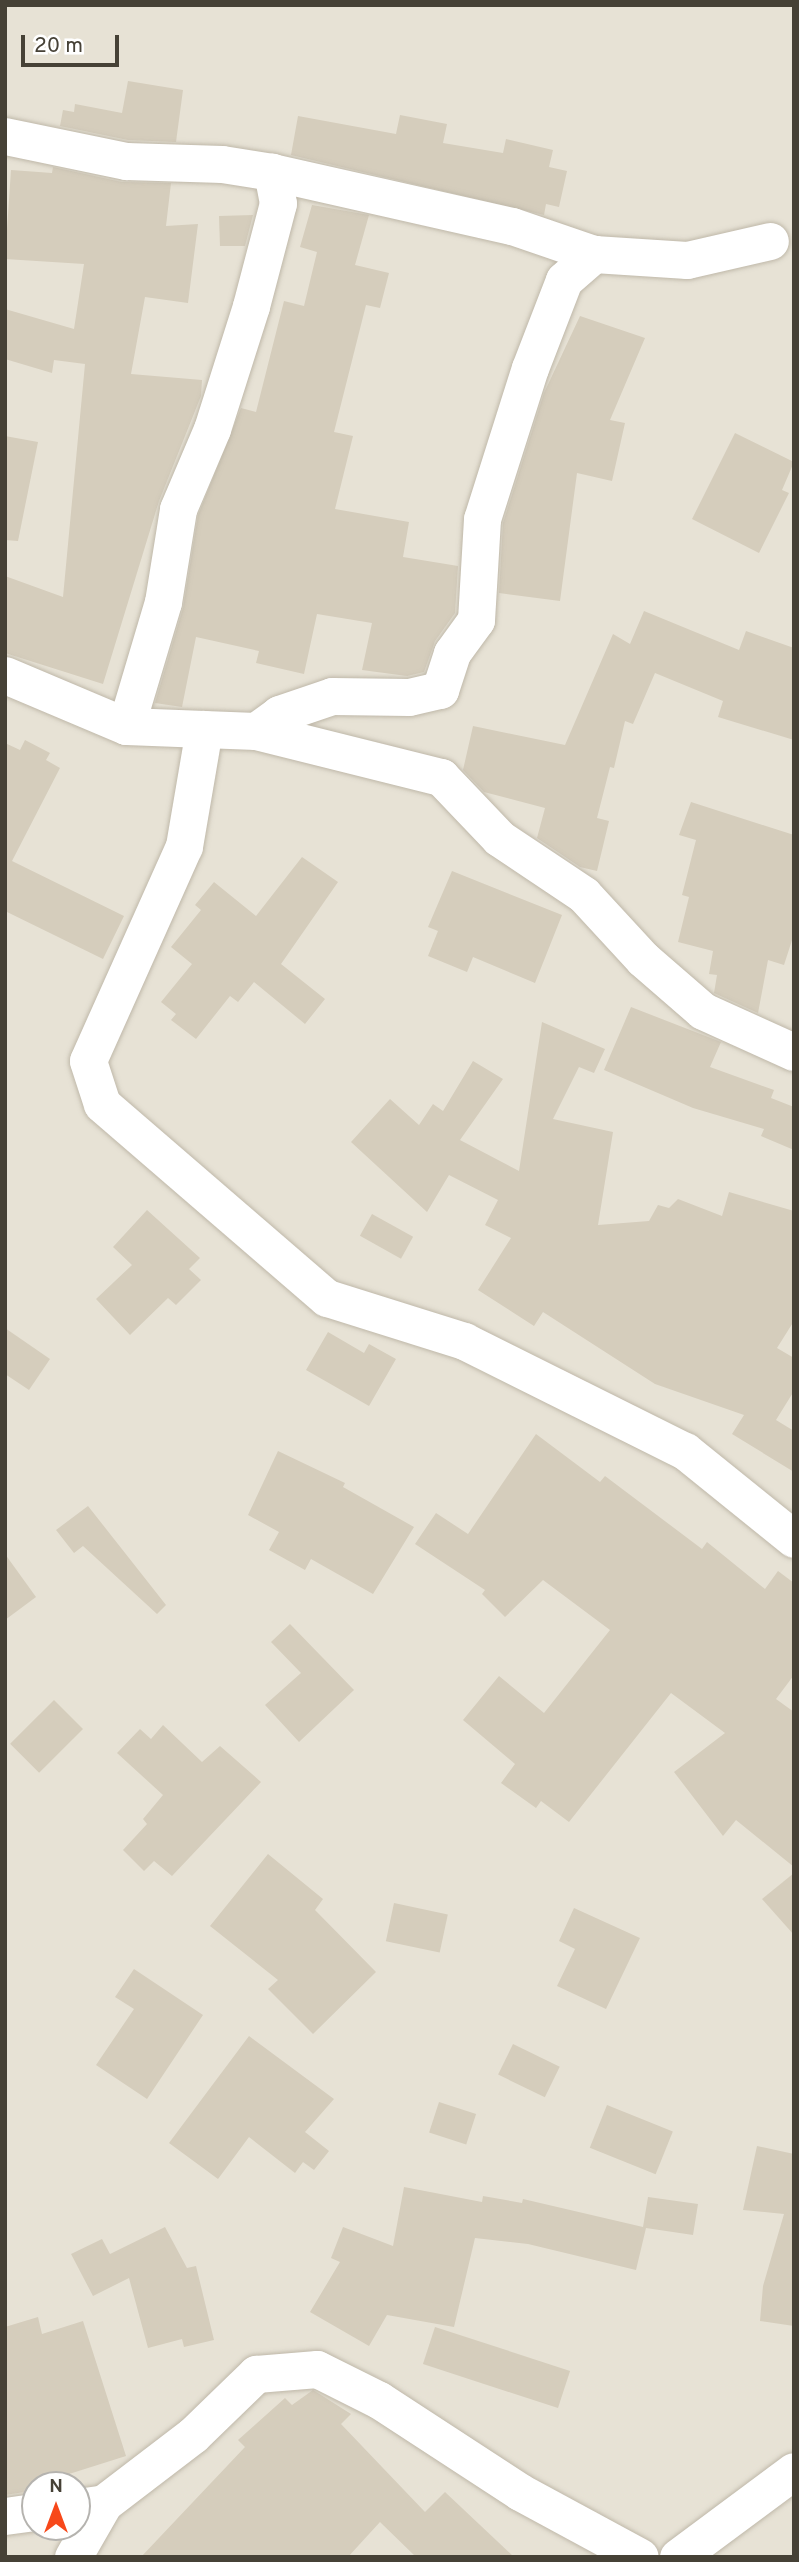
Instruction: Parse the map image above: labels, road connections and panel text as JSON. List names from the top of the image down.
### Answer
{
  "scale_bar": "20 m",
  "north": "top"
}
